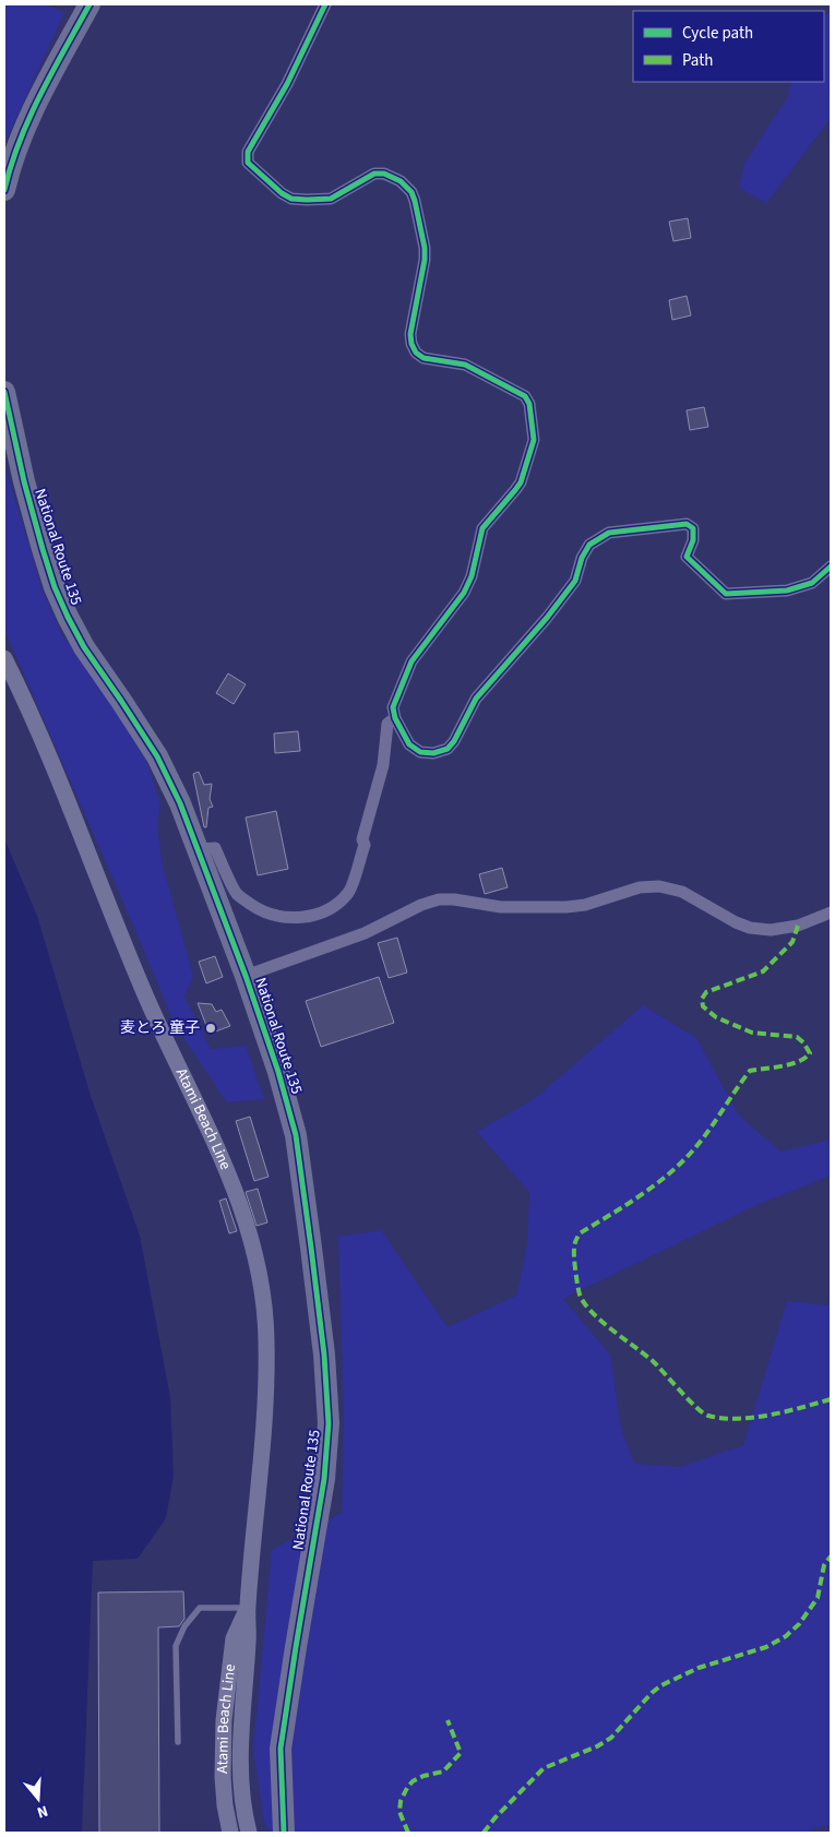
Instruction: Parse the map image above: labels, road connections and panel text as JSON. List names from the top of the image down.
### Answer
{
  "streets": {
    "highway": ["National Route 135"],
    "street": ["Atami Beach Line"]
  },
  "places": ["麦とろ 童子"],
  "legend": ["Cycle path", "Path"],
  "north": "bottom"
}
